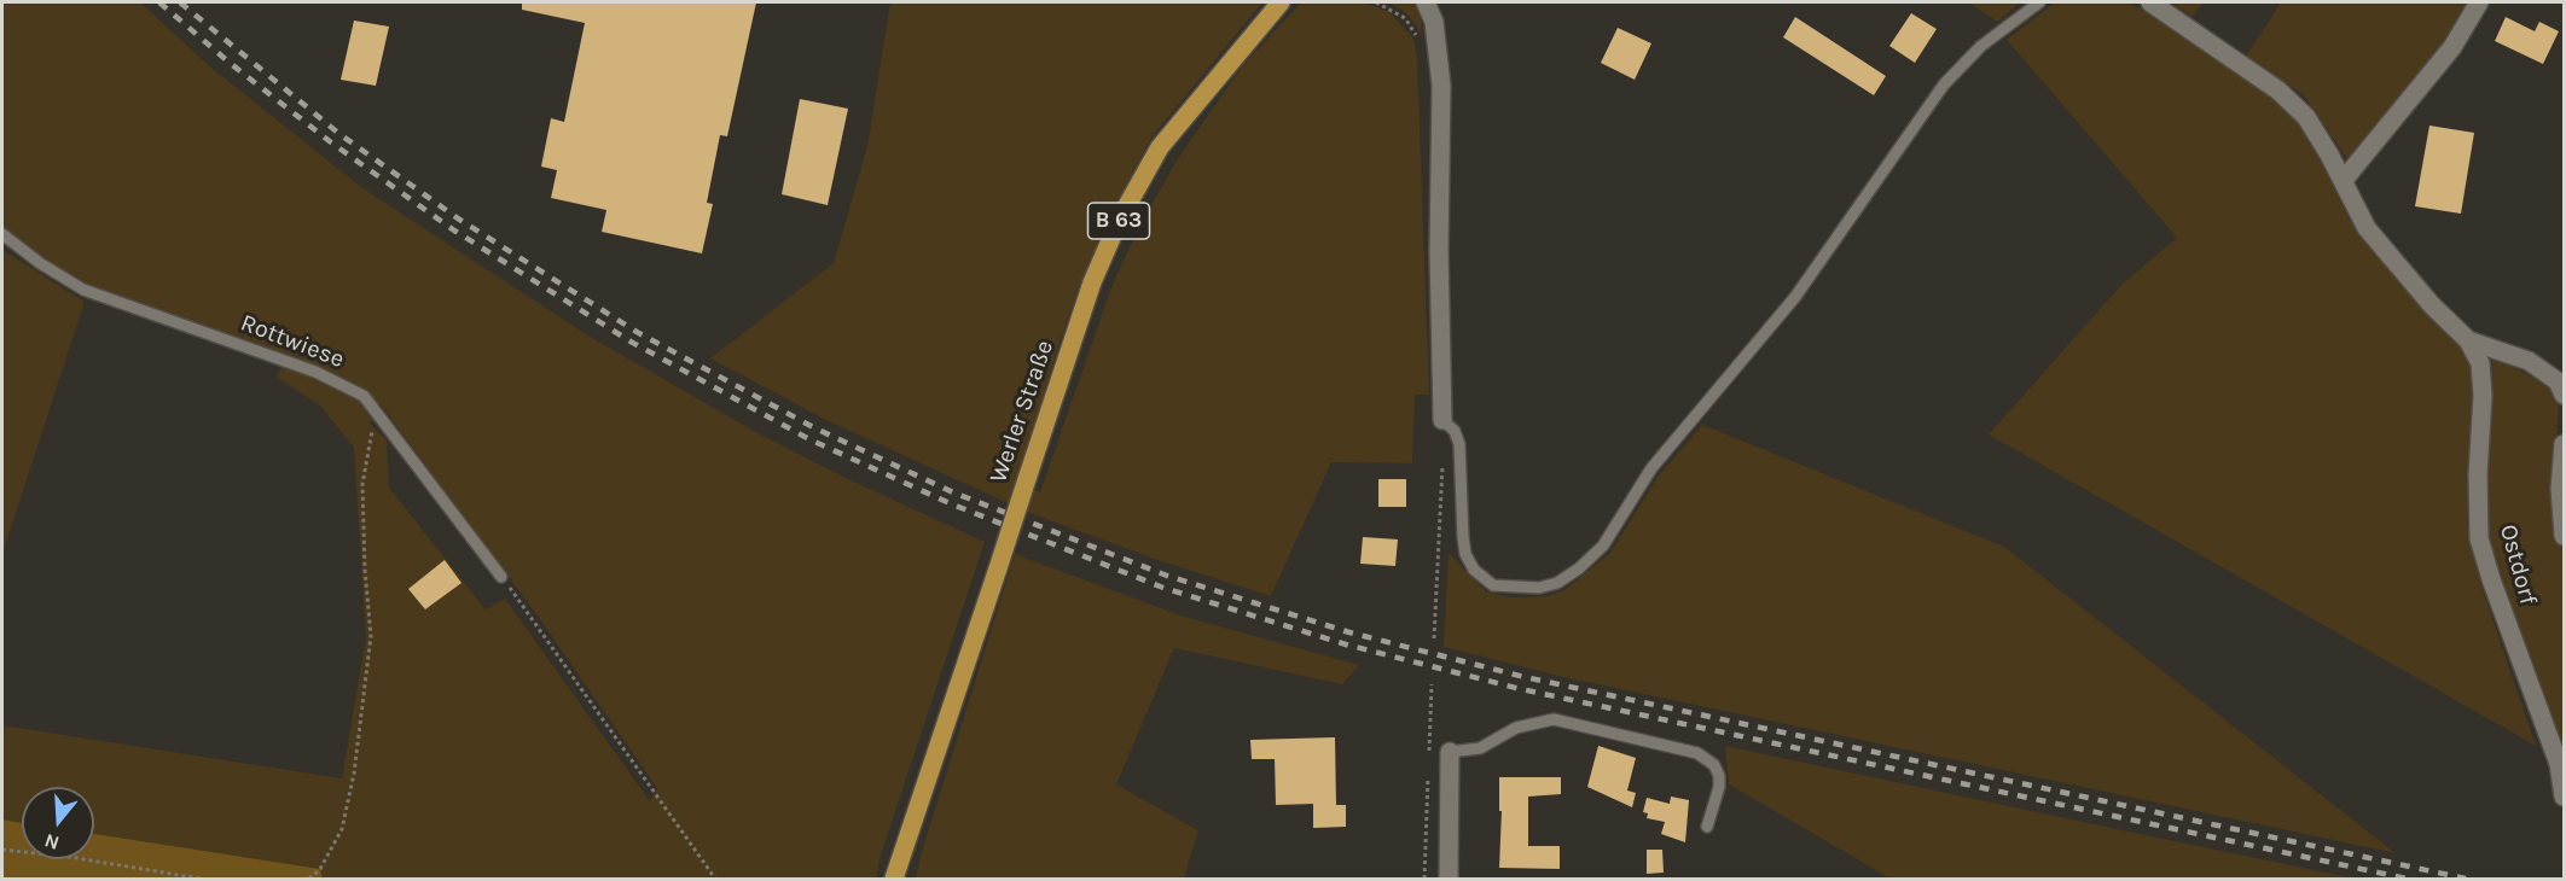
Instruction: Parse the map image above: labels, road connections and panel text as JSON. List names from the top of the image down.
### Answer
{
  "streets": {
    "main road": ["B 63", "Werler Straße"],
    "street": ["Ostdorf"],
    "lane": ["Rottwiese"]
  },
  "north": "bottom"
}
